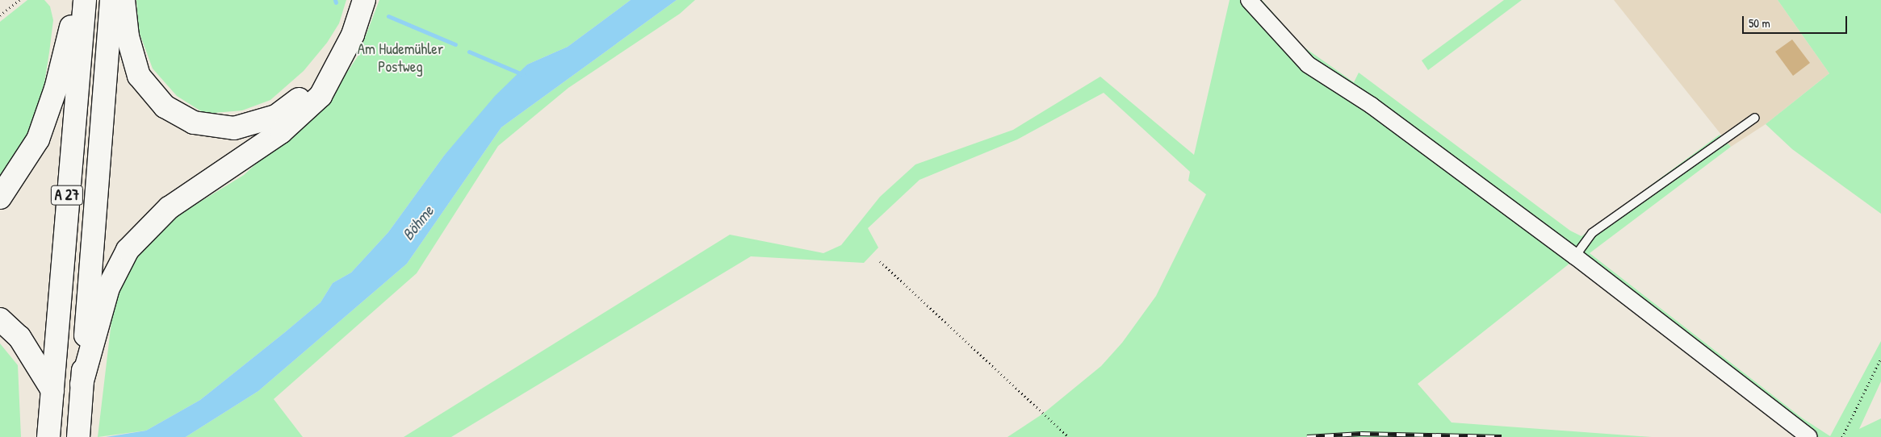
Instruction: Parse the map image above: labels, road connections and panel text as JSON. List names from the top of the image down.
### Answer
{
  "streets": {
    "highway": ["A 27"]
  },
  "water": ["Böhme"],
  "parks": ["Am Hudemühler Postweg"],
  "scale_bar": "50 m"
}
